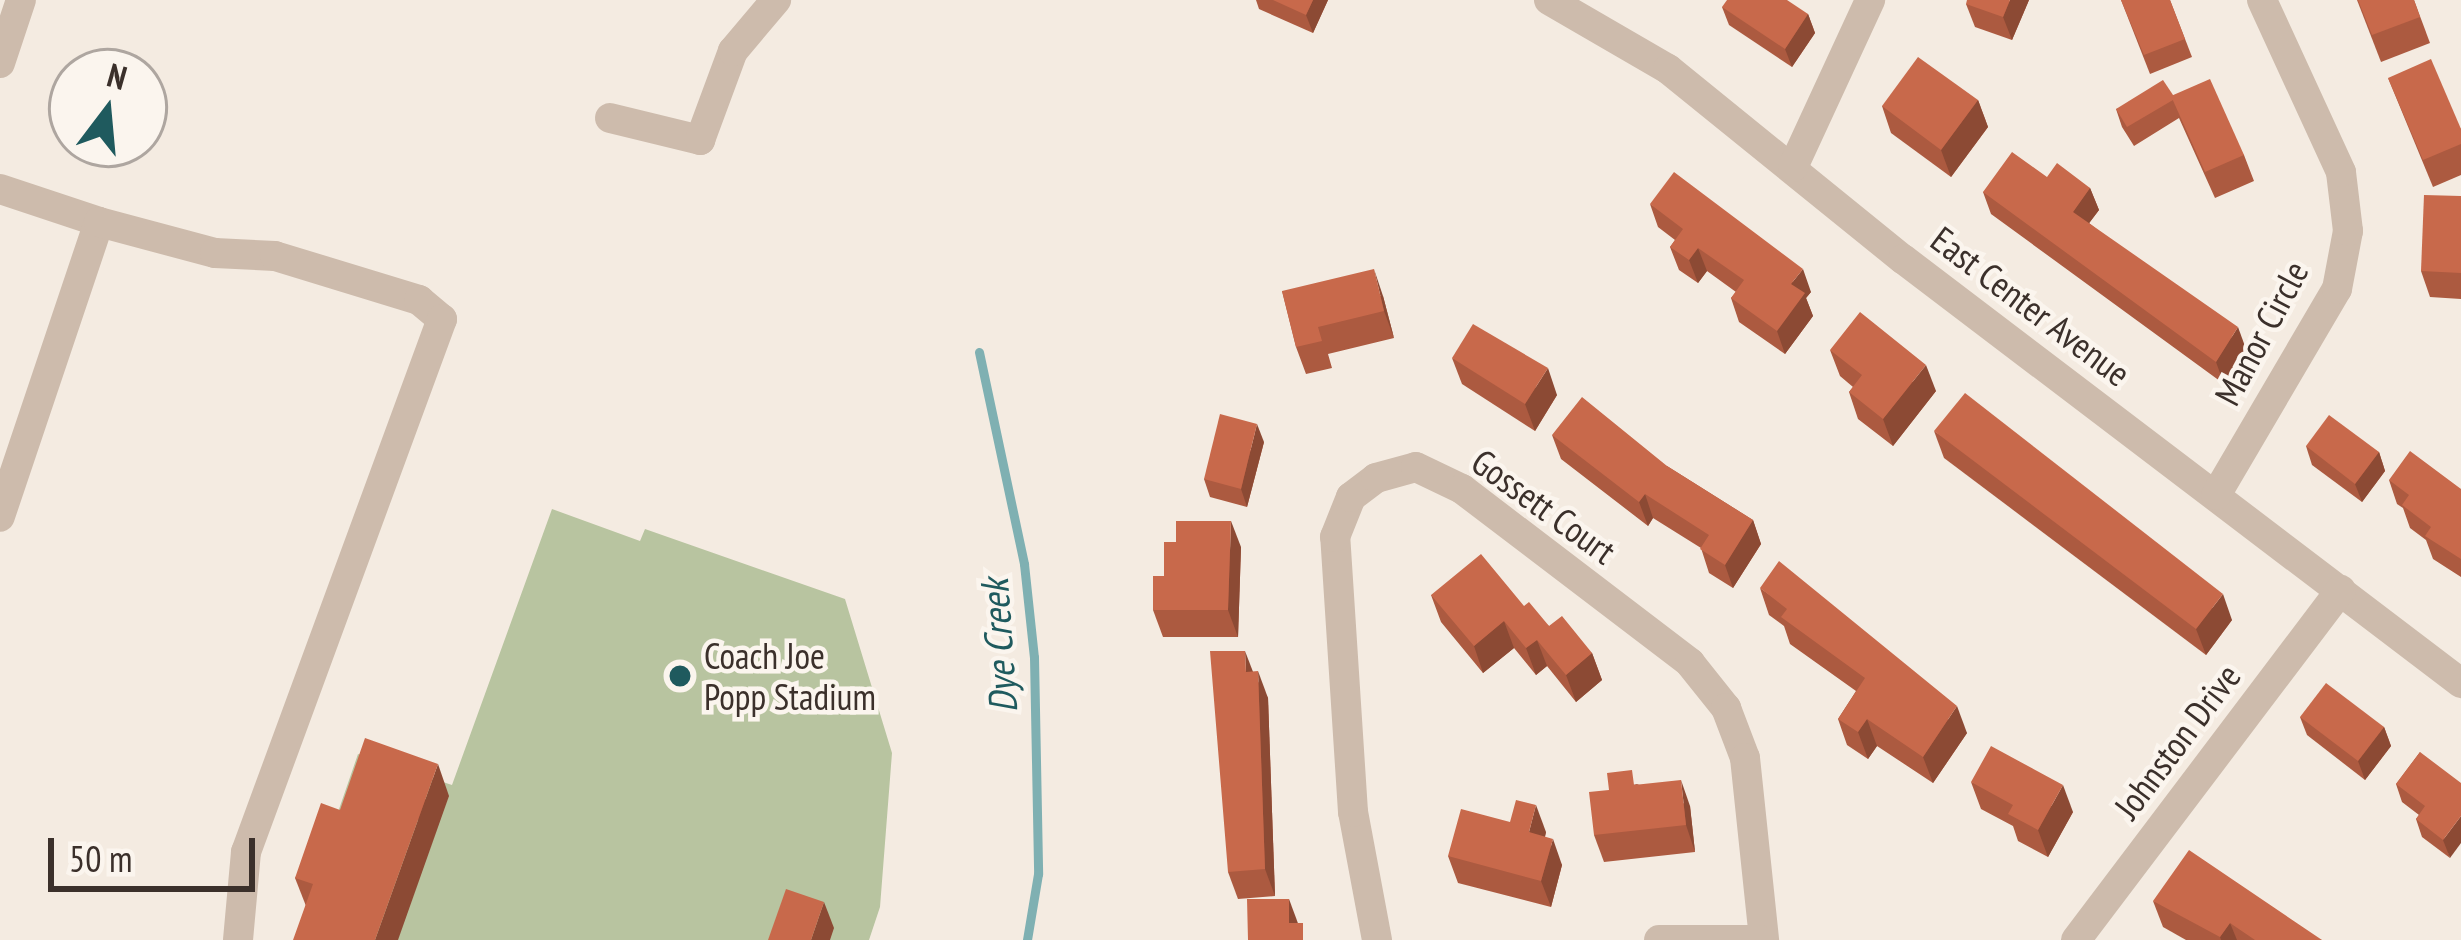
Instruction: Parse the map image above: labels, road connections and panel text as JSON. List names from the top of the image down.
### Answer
{
  "streets": {
    "street": [
      "East Center Avenue",
      "Manor Circle",
      "Gossett Court",
      "Johnston Drive"
    ]
  },
  "crossings": [
    ["East Center Avenue", "Manor Circle"],
    ["East Center Avenue", "Johnston Drive"]
  ],
  "water": ["Dye Creek"],
  "places": ["Coach Joe Popp Stadium"],
  "scale_bar": "50 m",
  "north": "top"
}
